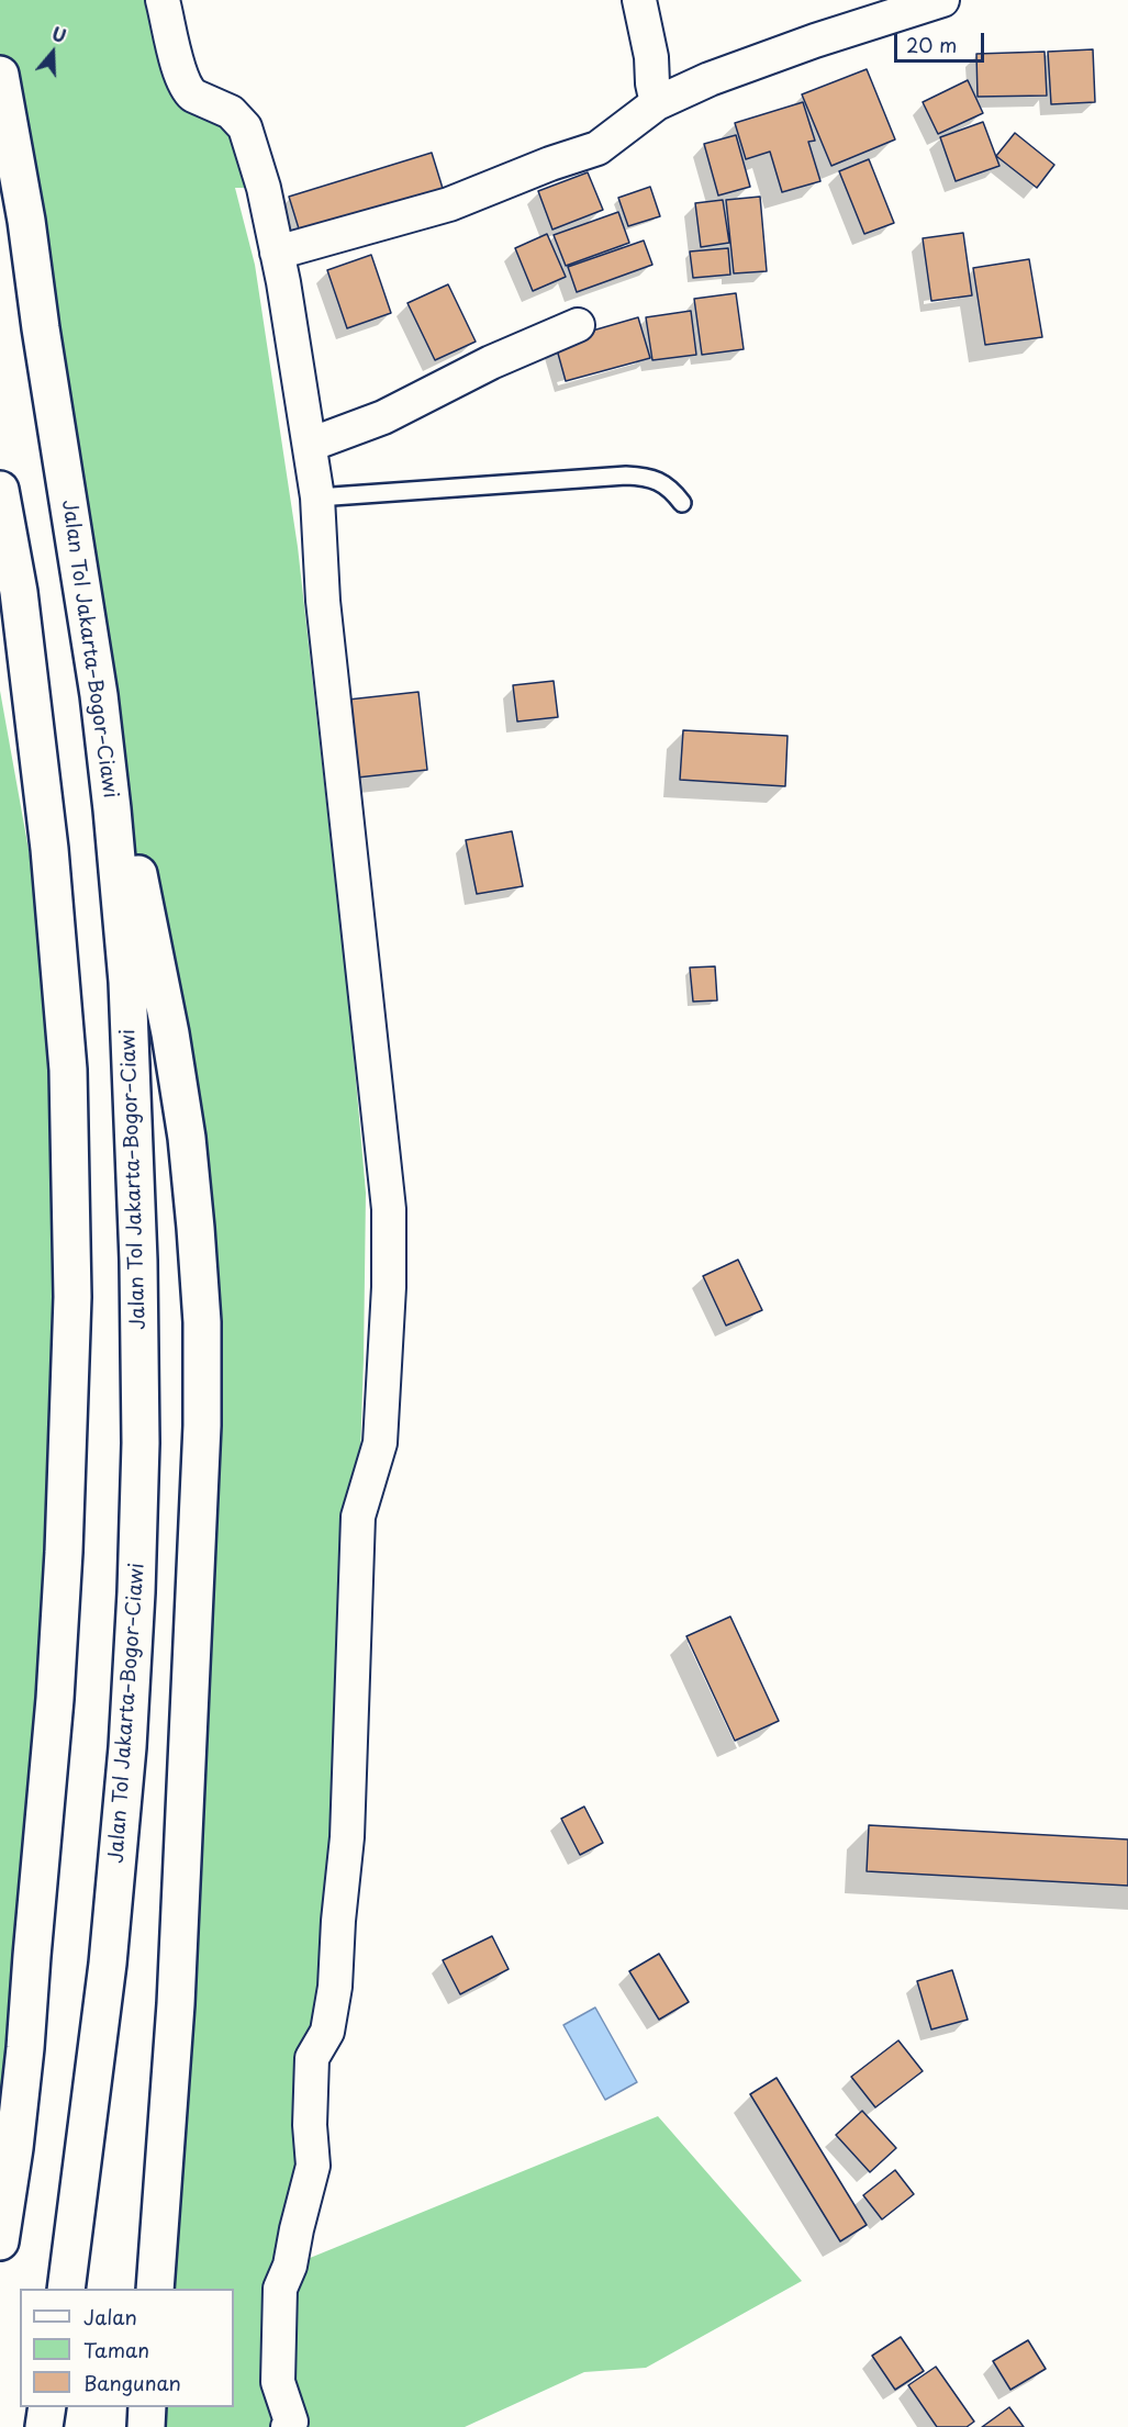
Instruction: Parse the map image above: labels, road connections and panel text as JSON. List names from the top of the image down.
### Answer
{
  "streets": {
    "highway": ["Jalan Tol Jakarta–Bogor–Ciawi"]
  },
  "legend": ["Jalan", "Taman", "Bangunan"],
  "scale_bar": "20 m",
  "north": "top"
}
